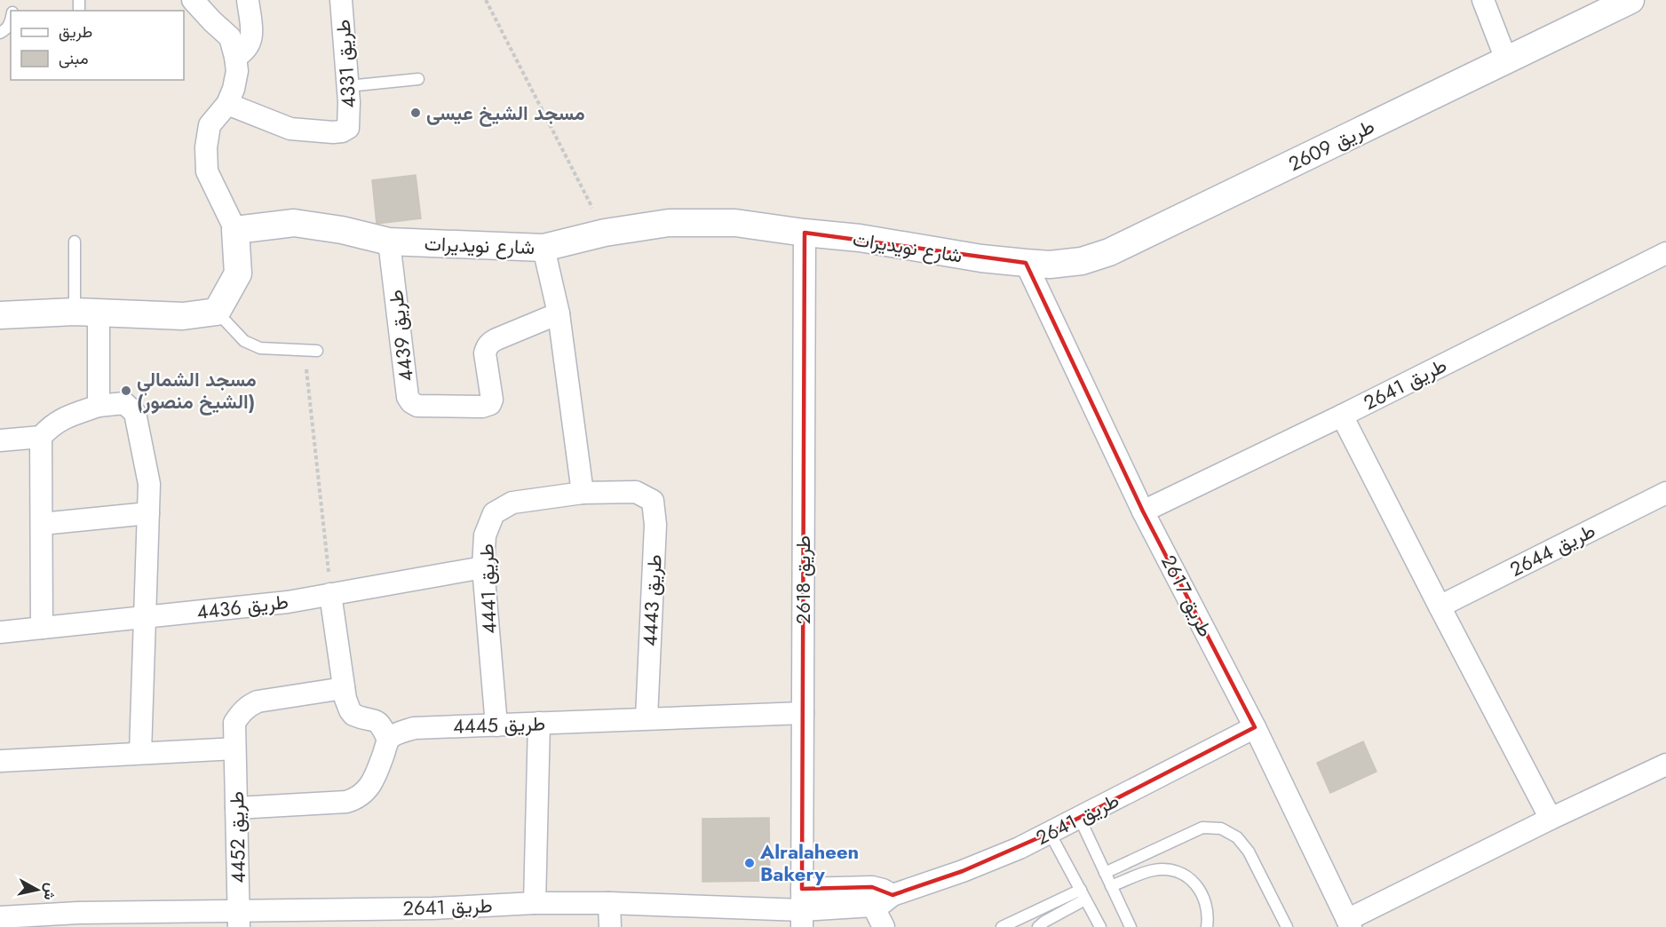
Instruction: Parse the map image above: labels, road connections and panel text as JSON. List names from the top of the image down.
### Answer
{
  "streets": {
    "street": [
      "طريق 4331",
      "طريق 2609",
      "شارع نويديرات",
      "طريق 4439",
      "طريق 2641",
      "طريق 2644",
      "طريق 2618",
      "طريق 4441",
      "طريق 2617",
      "طريق 4443",
      "طريق 4436",
      "طريق 4445",
      "طريق 4452"
    ]
  },
  "crossings": [
    ["طريق 2609", "شارع نويديرات"],
    ["طريق 2609", "طريق 2617"],
    ["شارع نويديرات", "طريق 4439"],
    ["شارع نويديرات", "طريق 2618"],
    ["شارع نويديرات", "طريق 2617"],
    ["طريق 2641", "طريق 2618"],
    ["طريق 2641", "طريق 2617"],
    ["طريق 2641", "طريق 4452"],
    ["طريق 2618", "طريق 4445"],
    ["طريق 4441", "طريق 4443"],
    ["طريق 4441", "طريق 4436"],
    ["طريق 4441", "طريق 4445"],
    ["طريق 4443", "طريق 4445"]
  ],
  "places": ["مسجد الشيخ عيسى", "مسجد الشمالي (الشيخ منصور)", "Alralaheen Bakery"],
  "legend": ["طريق", "مبنى"],
  "north": "right"
}
